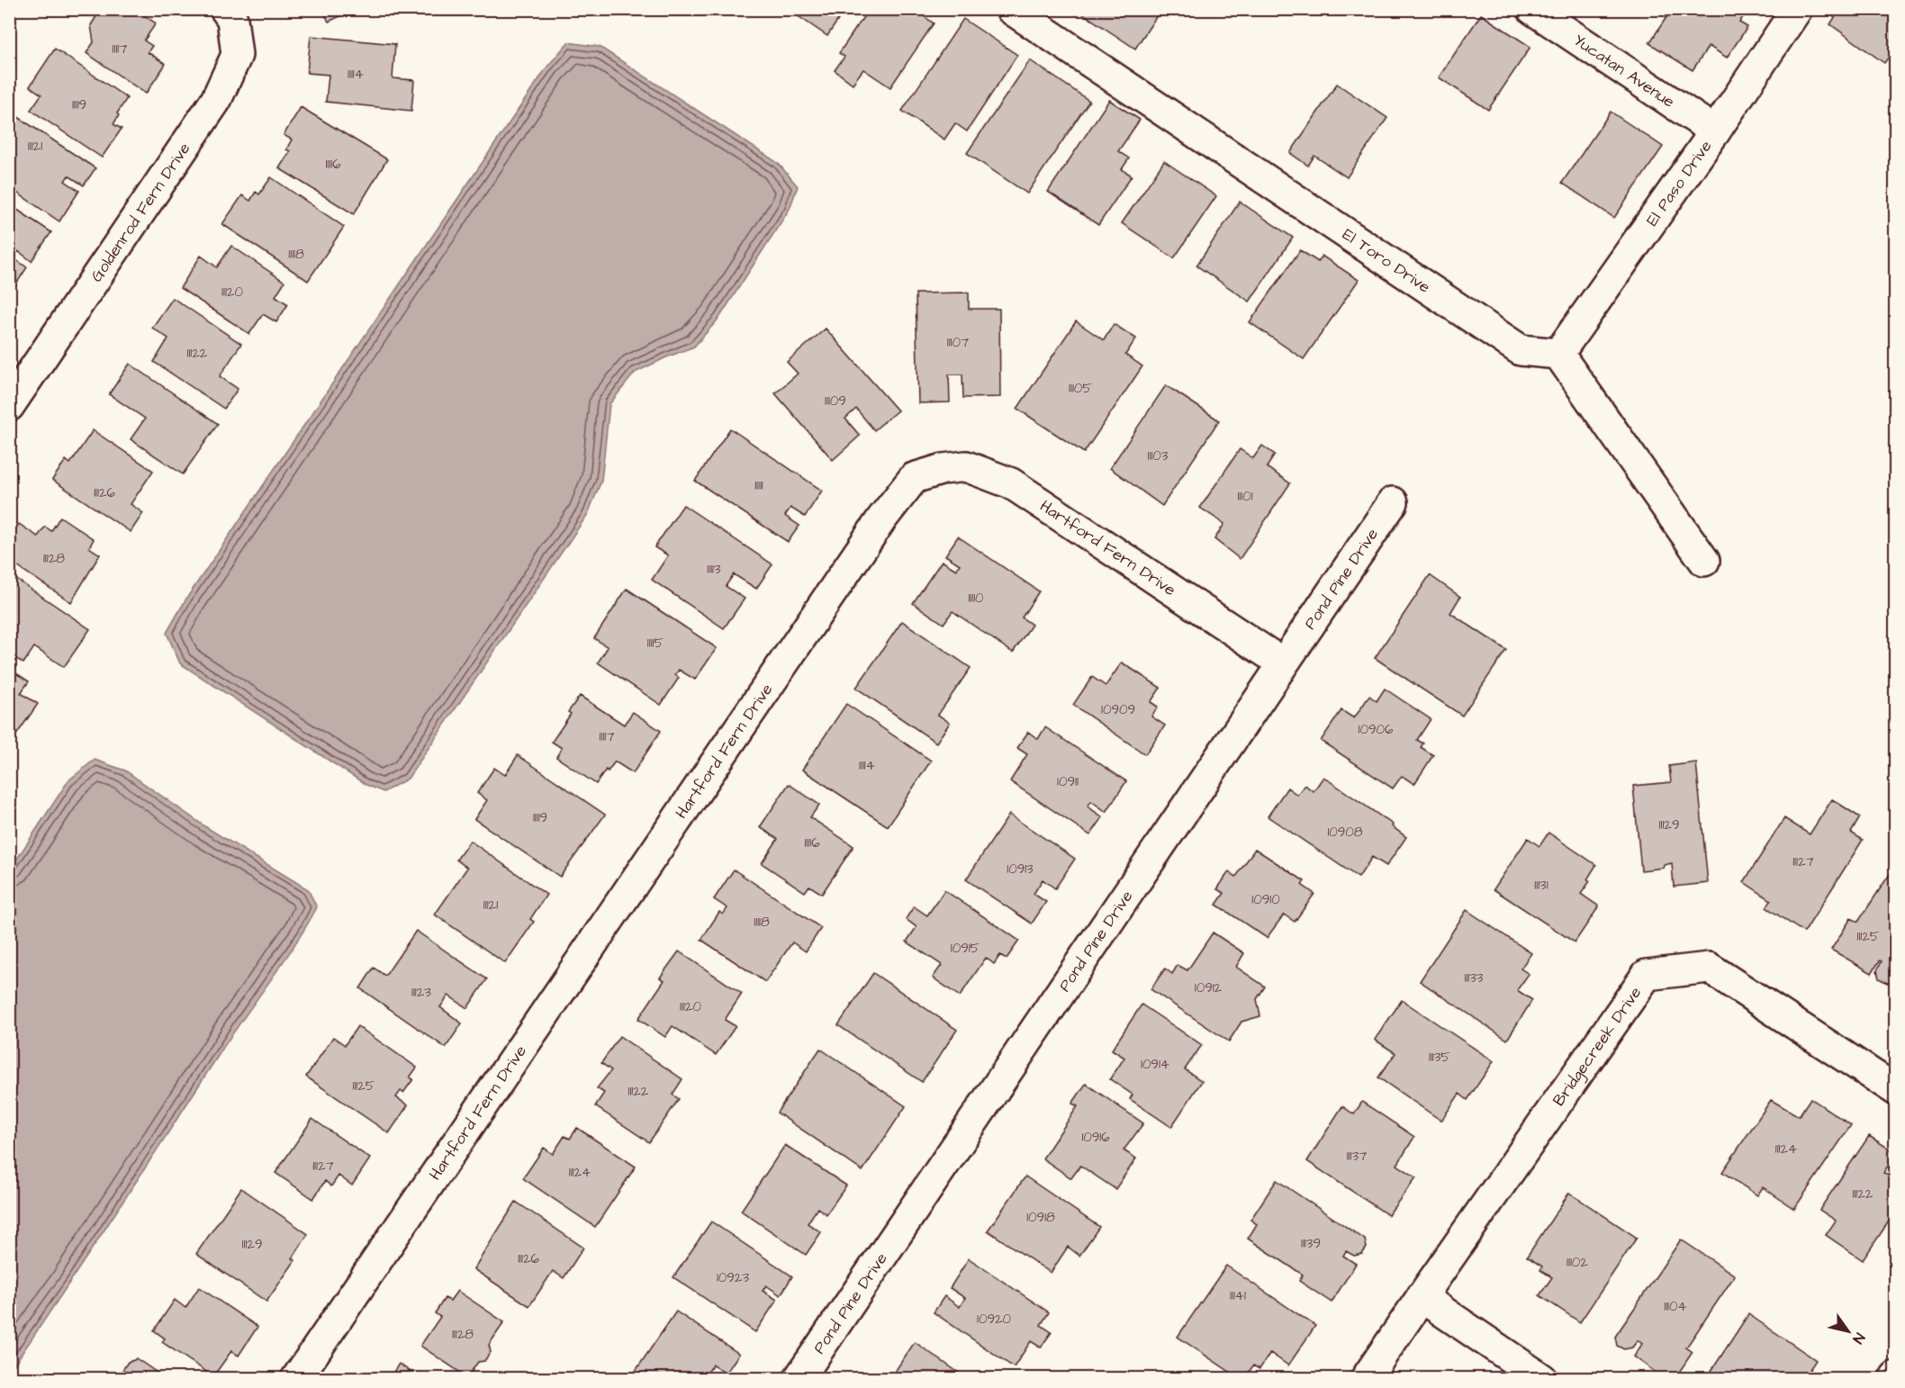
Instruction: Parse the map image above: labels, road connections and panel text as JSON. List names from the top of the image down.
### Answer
{
  "streets": {
    "street": [
      "Yucatan Avenue",
      "El Paso Drive",
      "Goldenrod Fern Drive",
      "El Toro Drive",
      "Hartford Fern Drive",
      "Pond Pine Drive",
      "Bridgecreek Drive"
    ]
  },
  "crossings": [
    ["Yucatan Avenue", "El Paso Drive"],
    ["El Paso Drive", "El Toro Drive"],
    ["Hartford Fern Drive", "Pond Pine Drive"]
  ],
  "house_numbers": [
    "11117",
    "11114",
    "11119",
    "11121",
    "11116",
    "11118",
    "11120",
    "11107",
    "11122",
    "11105",
    "11109",
    "11103",
    "11111",
    "11126",
    "11101",
    "11128",
    "11113",
    "11110",
    "11115",
    "10909",
    "10906",
    "11117",
    "11114",
    "10911",
    "11119",
    "11129",
    "10908",
    "11116",
    "11127",
    "10913",
    "11131",
    "10910",
    "11121",
    "11118",
    "11125",
    "10915",
    "11133",
    "10912",
    "11123",
    "11120",
    "11135",
    "10914",
    "11125",
    "11122",
    "10916",
    "11124",
    "11137",
    "11127",
    "11124",
    "11122",
    "10918",
    "11139",
    "11129",
    "11126",
    "11102",
    "10923",
    "11141",
    "11104",
    "10920",
    "11128"
  ],
  "north": "bottom right"
}
